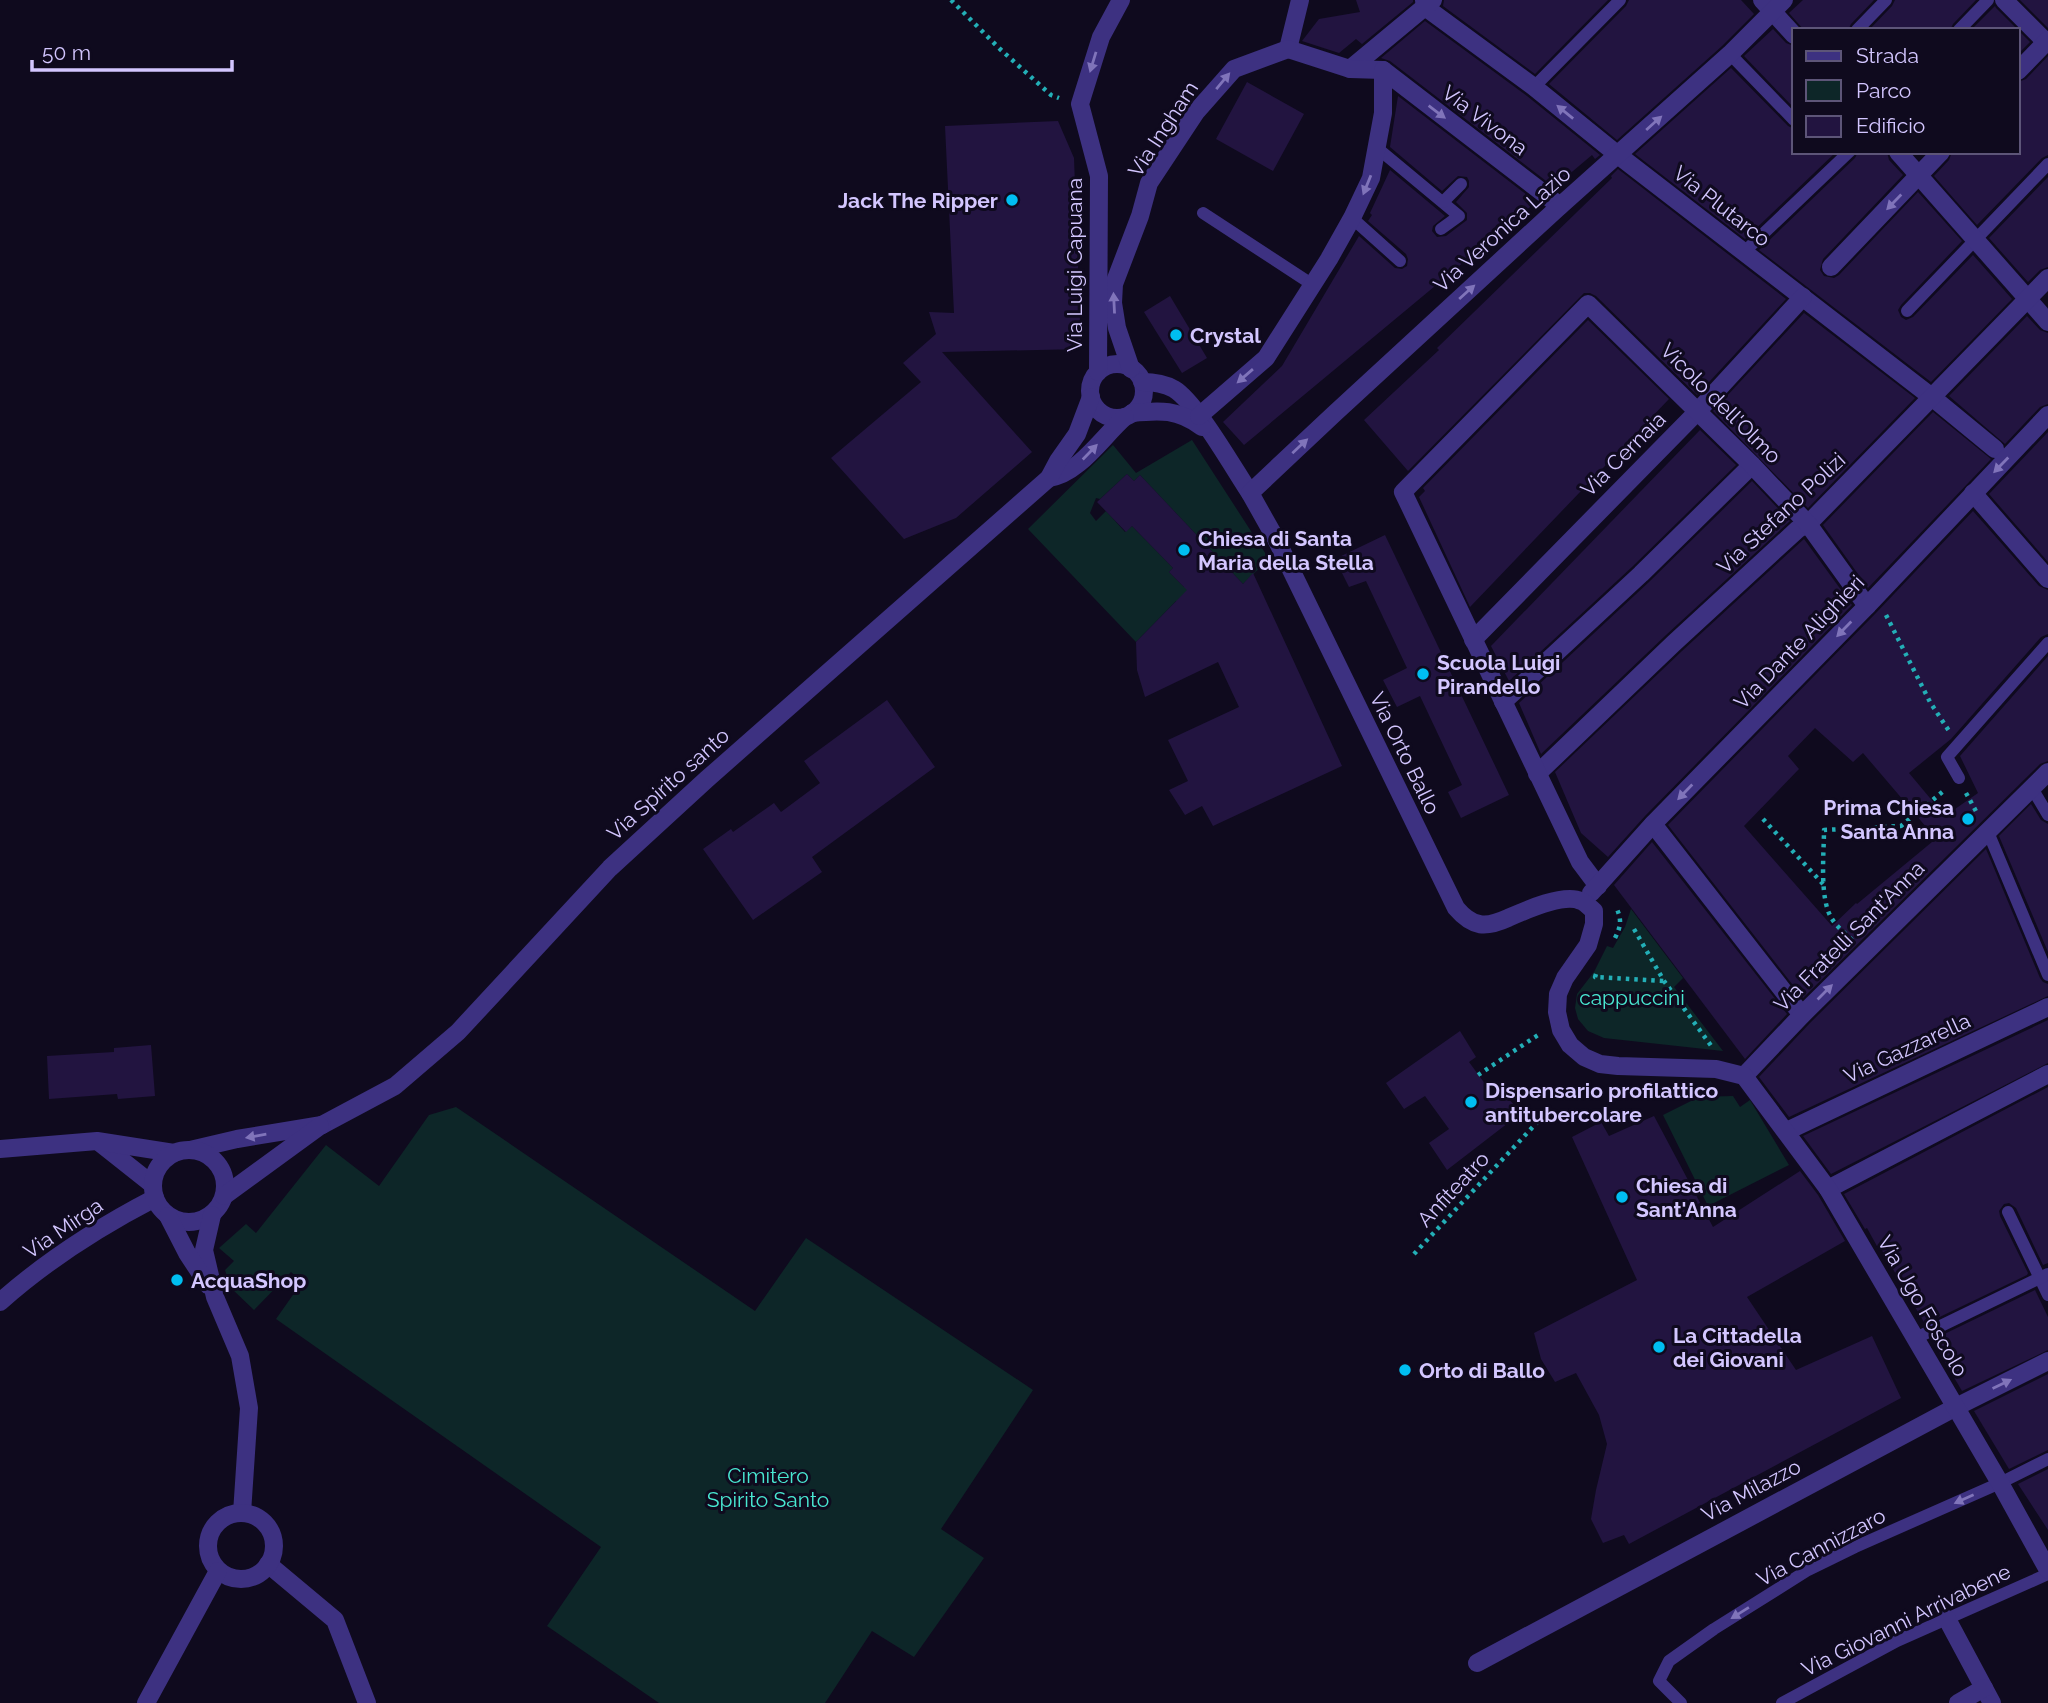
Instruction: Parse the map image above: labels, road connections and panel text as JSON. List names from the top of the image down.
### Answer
{
  "streets": {
    "street": [
      "Via Vivona",
      "Via Ingham",
      "Via Plutarco",
      "Via Veronica Lazio",
      "Via Luigi Capuana",
      "Vicolo dell'Olmo",
      "Via Cernaia",
      "Via Stefano Polizi",
      "Via Dante Alighieri",
      "Via Orto Ballo",
      "Via Spirito santo",
      "Via Fratelli Sant'Anna",
      "Via Gazzarella",
      "Via Mirga",
      "Via Ugo Foscolo",
      "Via Milazzo"
    ],
    "lane": ["Via Cannizzaro", "Via Giovanni Arrivabene"],
    "path": ["Anfiteatro"]
  },
  "crossings": [
    ["Via Vivona", "Via Veronica Lazio"],
    ["Via Ingham", "Via Luigi Capuana"],
    ["Via Plutarco", "Via Veronica Lazio"],
    ["Via Plutarco", "Via Cernaia"],
    ["Via Plutarco", "Via Stefano Polizi"],
    ["Via Veronica Lazio", "Via Orto Ballo"],
    ["Vicolo dell'Olmo", "Via Cernaia"],
    ["Vicolo dell'Olmo", "Via Stefano Polizi"],
    ["Vicolo dell'Olmo", "Via Dante Alighieri"],
    ["Via Dante Alighieri", "Via Orto Ballo"],
    ["Via Spirito santo", "Via Mirga"],
    ["Via Fratelli Sant'Anna", "Via Ugo Foscolo"],
    ["Via Gazzarella", "Via Ugo Foscolo"],
    ["Via Ugo Foscolo", "Via Milazzo"],
    ["Via Ugo Foscolo", "Via Cannizzaro"],
    ["Via Ugo Foscolo", "Via Giovanni Arrivabene"]
  ],
  "one_way": [
    "Via Vivona",
    "Via Dante Alighieri",
    "Via Fratelli Sant'Anna",
    "Via Cannizzaro"
  ],
  "parks": ["cappuccini", "Cimitero Spirito Santo"],
  "places": [
    "Jack The Ripper",
    "Crystal",
    "Chiesa di Santa Maria della Stella",
    "Scuola Luigi Pirandello",
    "Prima Chiesa Santa Anna",
    "Dispensario profilattico antitubercolare",
    "Chiesa di Sant'Anna",
    "AcquaShop",
    "La Cittadella dei Giovani",
    "Orto di Ballo"
  ],
  "legend": ["Strada", "Parco", "Edificio"],
  "scale_bar": "50 m"
}
